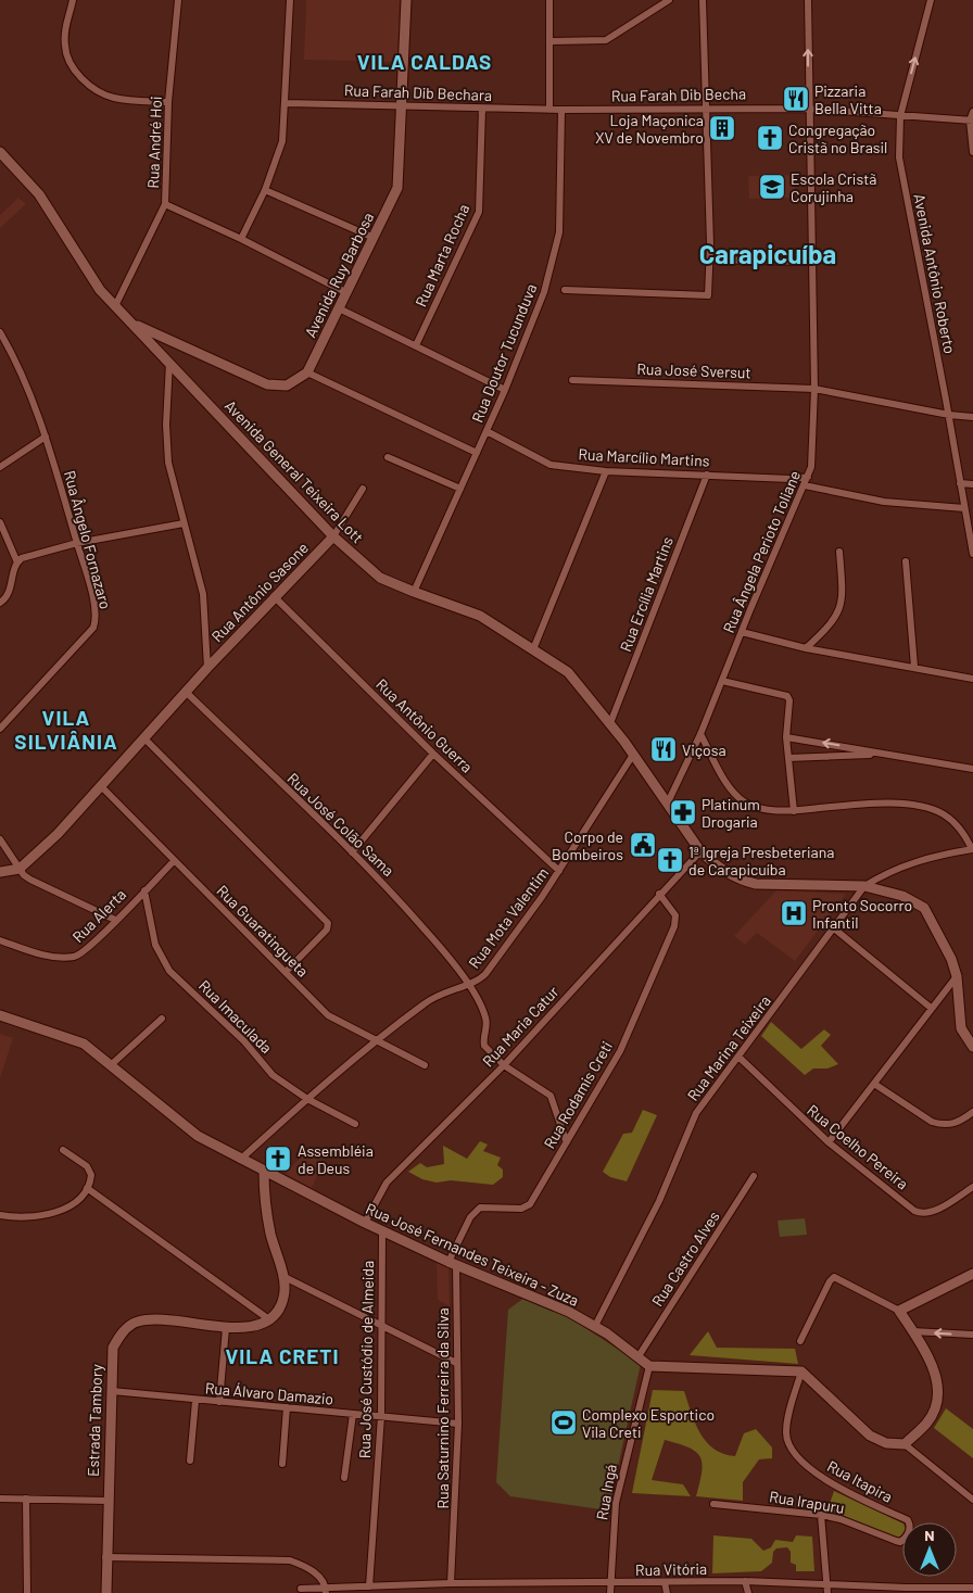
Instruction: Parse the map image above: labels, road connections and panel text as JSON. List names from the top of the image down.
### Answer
{
  "streets": {
    "street": [
      "Rua Farah Dib Bechara",
      "Rua Farah Dib Becha",
      "Rua André Hoi",
      "Rua Marta Rocha",
      "Avenida Antônio Roberto",
      "Avenida Ruy Barbosa",
      "Rua Doutor Tucunduva",
      "Rua José Sversut",
      "Rua Marcílio Martins",
      "Avenida General Teixeira Lott",
      "Rua Ângelo Fornazaro",
      "Rua Ângela Perioto Toliane",
      "Rua Antônio Sasone",
      "Rua Ercília Martins",
      "Rua Antônio Guerra",
      "Rua José Colão Sama",
      "Rua Alerta",
      "Rua Mota Valentim",
      "Rua Guaratingueta",
      "Rua Imaculada",
      "Rua Maria Catur",
      "Rua Marina Teixeira",
      "Rua Rodamis Creti",
      "Rua Coelho Pereira",
      "Rua José Fernandes Teixeira - Zuza",
      "Rua Castro Alves",
      "Rua José Custódio de Almeida",
      "Rua Álvaro Damazio",
      "Rua Saturnino Ferreira da Silva",
      "Estrada Tambory",
      "Rua Itapira",
      "Rua Ingá",
      "Rua Irapuru",
      "Rua Vitória"
    ]
  },
  "crossings": [
    ["Rua Farah Dib Bechara", "Rua Farah Dib Becha"],
    ["Rua Farah Dib Bechara", "Rua Marta Rocha"],
    ["Rua Farah Dib Bechara", "Avenida Ruy Barbosa"],
    ["Rua Farah Dib Becha", "Avenida Antônio Roberto"],
    ["Rua Farah Dib Becha", "Rua Doutor Tucunduva"],
    ["Rua Farah Dib Becha", "Rua Ângela Perioto Toliane"],
    ["Rua André Hoi", "Avenida General Teixeira Lott"],
    ["Avenida Antônio Roberto", "Rua José Sversut"],
    ["Rua Doutor Tucunduva", "Rua Marcílio Martins"],
    ["Rua Doutor Tucunduva", "Avenida General Teixeira Lott"],
    ["Rua José Sversut", "Rua Ângela Perioto Toliane"],
    ["Rua Marcílio Martins", "Rua Ângela Perioto Toliane"],
    ["Rua Marcílio Martins", "Rua Ercília Martins"],
    ["Avenida General Teixeira Lott", "Rua Ângela Perioto Toliane"],
    ["Avenida General Teixeira Lott", "Rua Antônio Sasone"],
    ["Avenida General Teixeira Lott", "Rua Ercília Martins"],
    ["Avenida General Teixeira Lott", "Rua Mota Valentim"],
    ["Avenida General Teixeira Lott", "Rua Maria Catur"],
    ["Avenida General Teixeira Lott", "Rua Marina Teixeira"],
    ["Rua Antônio Sasone", "Rua Antônio Guerra"],
    ["Rua Antônio Sasone", "Rua José Colão Sama"],
    ["Rua Antônio Sasone", "Rua Guaratingueta"],
    ["Rua Antônio Guerra", "Rua Mota Valentim"],
    ["Rua José Colão Sama", "Rua Mota Valentim"],
    ["Rua José Colão Sama", "Rua Maria Catur"],
    ["Rua José Colão Sama", "Rua Rodamis Creti"],
    ["Rua Alerta", "Rua Guaratingueta"],
    ["Rua Alerta", "Rua Imaculada"],
    ["Rua Mota Valentim", "Rua Guaratingueta"],
    ["Rua Mota Valentim", "Rua Imaculada"],
    ["Rua Mota Valentim", "Rua José Fernandes Teixeira - Zuza"],
    ["Rua Maria Catur", "Rua Rodamis Creti"],
    ["Rua Maria Catur", "Rua José Fernandes Teixeira - Zuza"],
    ["Rua Marina Teixeira", "Rua Coelho Pereira"],
    ["Rua Marina Teixeira", "Rua José Fernandes Teixeira - Zuza"],
    ["Rua Rodamis Creti", "Rua José Fernandes Teixeira - Zuza"],
    ["Rua Rodamis Creti", "Rua Saturnino Ferreira da Silva"],
    ["Rua José Fernandes Teixeira - Zuza", "Rua Castro Alves"],
    ["Rua José Fernandes Teixeira - Zuza", "Rua José Custódio de Almeida"],
    ["Rua José Fernandes Teixeira - Zuza", "Rua Saturnino Ferreira da Silva"],
    ["Rua José Fernandes Teixeira - Zuza", "Rua Ingá"],
    ["Rua José Custódio de Almeida", "Rua Álvaro Damazio"],
    ["Rua José Custódio de Almeida", "Rua Vitória"],
    ["Rua Álvaro Damazio", "Rua Saturnino Ferreira da Silva"],
    ["Rua Álvaro Damazio", "Estrada Tambory"],
    ["Rua Saturnino Ferreira da Silva", "Rua Vitória"],
    ["Rua Itapira", "Rua Irapuru"],
    ["Rua Ingá", "Rua Vitória"]
  ],
  "districts": [
    "VILA CALDAS",
    "Carapicuíba",
    "VILA SILVIÂNIA",
    "VILA CRETI"
  ],
  "places": {
    "restaurant": ["Pizzaria Bella Vitta", "Viçosa"],
    "building": ["Loja Maçonica XV de Novembro"],
    "church": ["Congregação Cristã no Brasil", "1ª Igreja Presbeteriana de Carapicuíba", "Assembléia de Deus"],
    "school or university": ["Escola Cristã Corujinha"],
    "pharmacy": ["Platinum Drogaria"],
    "public building": ["Corpo de Bombeiros"],
    "hospital": ["Pronto Socorro Infantil"],
    "sports": ["Complexo Esportico Vila Creti"]
  },
  "north": "top"
}
